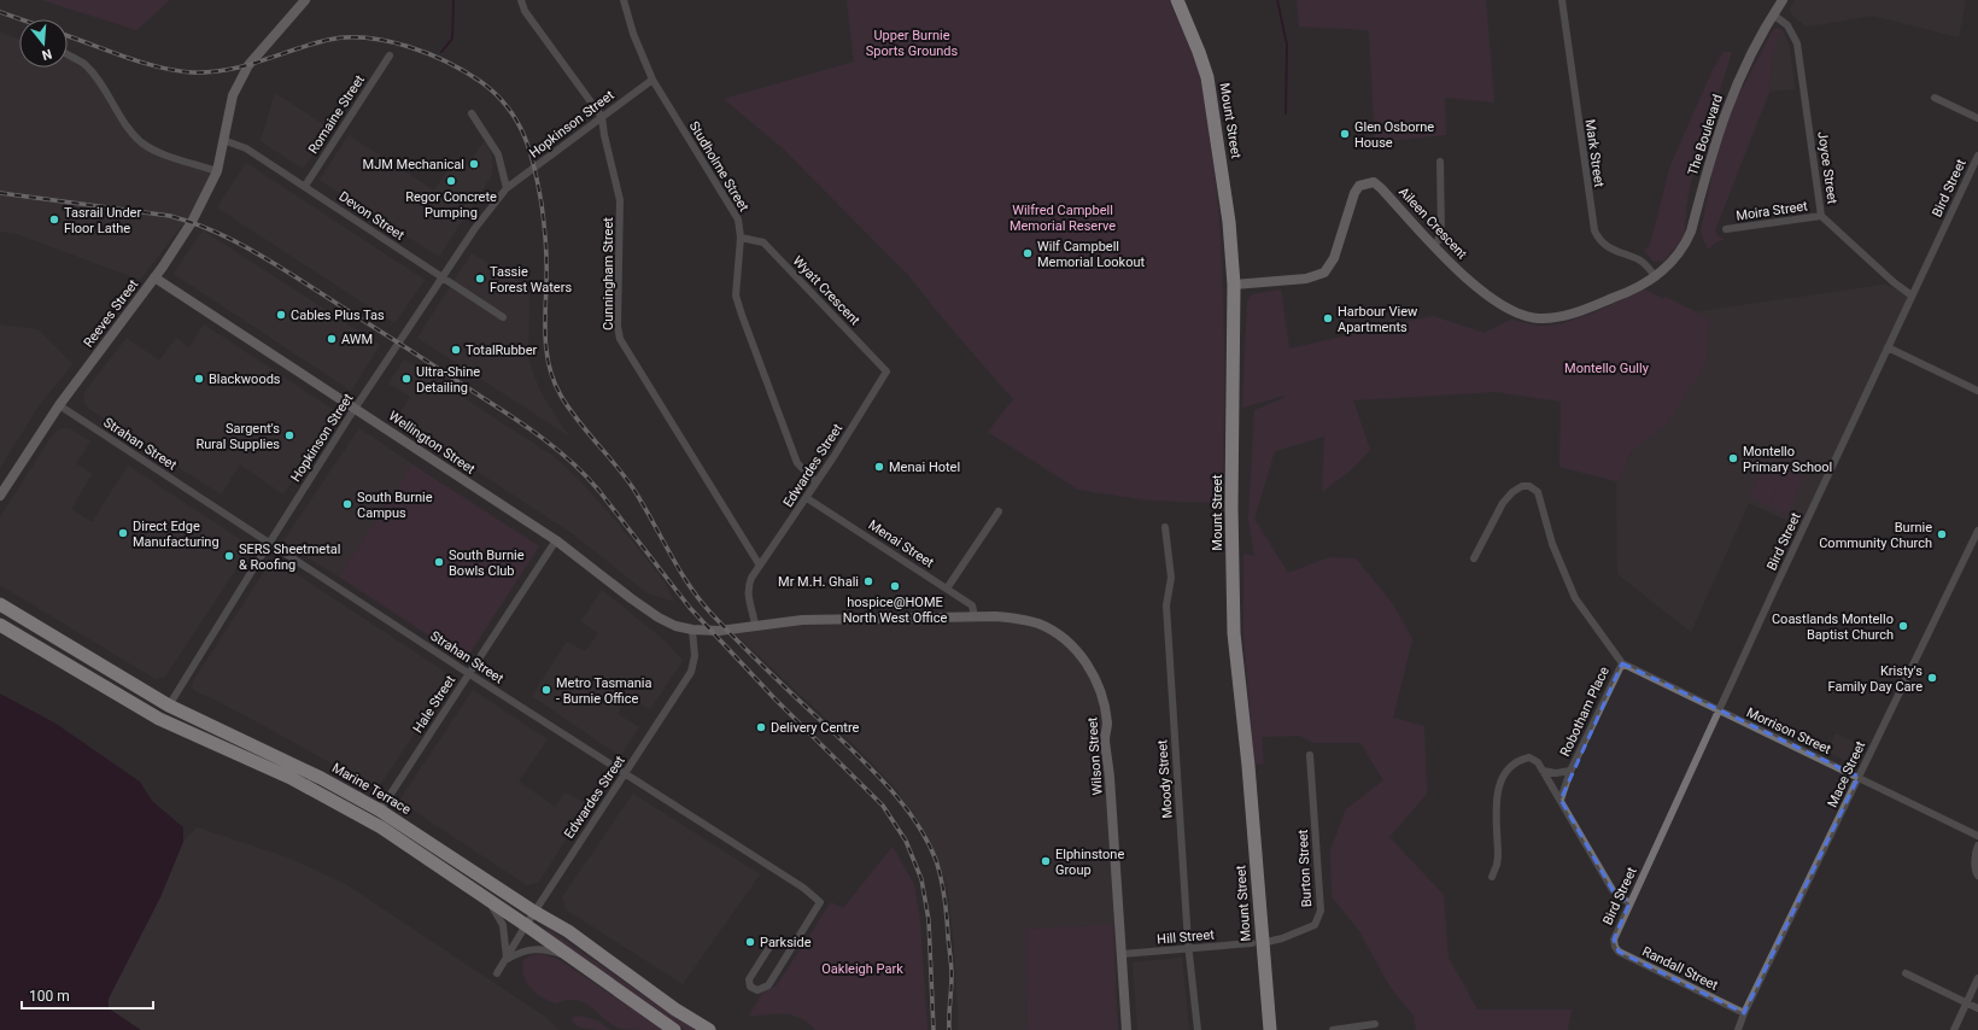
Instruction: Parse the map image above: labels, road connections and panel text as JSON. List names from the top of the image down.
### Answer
{
  "streets": {
    "highway": ["Mount Street", "Marine Terrace"],
    "street": [
      "Romaine Street",
      "Hopkinson Street",
      "The Boulevard",
      "Mark Street",
      "Studholme Street",
      "Joyce Street",
      "Bird Street",
      "Moira Street",
      "Devon Street",
      "Aileen Crescent",
      "Cunningham Street",
      "Wyatt Crescent",
      "Reeves Street",
      "Wellington Street",
      "Strahan Street",
      "Edwardes Street",
      "Menai Street",
      "Hale Street",
      "Robotham Place",
      "Morrison Street",
      "Wilson Street",
      "Mace Street",
      "Moody Street",
      "Burton Street",
      "Hill Street",
      "Randall Street"
    ]
  },
  "crossings": [
    ["Romaine Street", "Devon Street"],
    ["Mount Street", "Aileen Crescent"],
    ["Mount Street", "Burton Street"],
    ["Mount Street", "Hill Street"],
    ["Hopkinson Street", "Studholme Street"],
    ["Hopkinson Street", "Devon Street"],
    ["Hopkinson Street", "Cunningham Street"],
    ["Hopkinson Street", "Wellington Street"],
    ["Hopkinson Street", "Strahan Street"],
    ["Hopkinson Street", "Marine Terrace"],
    ["The Boulevard", "Mark Street"],
    ["The Boulevard", "Joyce Street"],
    ["The Boulevard", "Aileen Crescent"],
    ["Mark Street", "Aileen Crescent"],
    ["Studholme Street", "Wyatt Crescent"],
    ["Studholme Street", "Edwardes Street"],
    ["Joyce Street", "Bird Street"],
    ["Joyce Street", "Moira Street"],
    ["Bird Street", "Morrison Street"],
    ["Bird Street", "Randall Street"],
    ["Devon Street", "Reeves Street"],
    ["Cunningham Street", "Edwardes Street"],
    ["Wyatt Crescent", "Edwardes Street"],
    ["Reeves Street", "Wellington Street"],
    ["Reeves Street", "Strahan Street"],
    ["Wellington Street", "Edwardes Street"],
    ["Wellington Street", "Hale Street"],
    ["Wellington Street", "Wilson Street"],
    ["Strahan Street", "Edwardes Street"],
    ["Strahan Street", "Hale Street"],
    ["Edwardes Street", "Menai Street"],
    ["Edwardes Street", "Wilson Street"],
    ["Edwardes Street", "Marine Terrace"],
    ["Menai Street", "Wilson Street"],
    ["Hale Street", "Marine Terrace"],
    ["Robotham Place", "Morrison Street"],
    ["Morrison Street", "Mace Street"],
    ["Wilson Street", "Hill Street"],
    ["Mace Street", "Randall Street"],
    ["Moody Street", "Hill Street"],
    ["Burton Street", "Hill Street"]
  ],
  "parks": [
    "Upper Burnie Sports Grounds",
    "Wilfred Campbell Memorial Reserve",
    "Montello Gully",
    "Oakleigh Park"
  ],
  "places": [
    "Glen Osborne House",
    "MJM Mechanical",
    "Regor Concrete Pumping",
    "Tasrail Under Floor Lathe",
    "Wilf Campbell Memorial Lookout",
    "Tassie Forest Waters",
    "Cables Plus Tas",
    "Harbour View Apartments",
    "AWM",
    "TotalRubber",
    "Blackwoods",
    "Ultra-Shine Detailing",
    "Sargent's Rural Supplies",
    "Montello Primary School",
    "Menai Hotel",
    "South Burnie Campus",
    "Direct Edge Manufacturing",
    "Burnie Community Church",
    "SERS Sheetmetal & Roofing",
    "South Burnie Bowls Club",
    "Mr M.H. Ghali",
    "hospice@HOME North West Office",
    "Coastlands Montello Baptist Church",
    "Kristy's Family Day Care",
    "Metro Tasmania - Burnie Office",
    "Delivery Centre",
    "Elphinstone Group",
    "Parkside"
  ],
  "scale_bar": "100 m",
  "north": "bottom"
}
